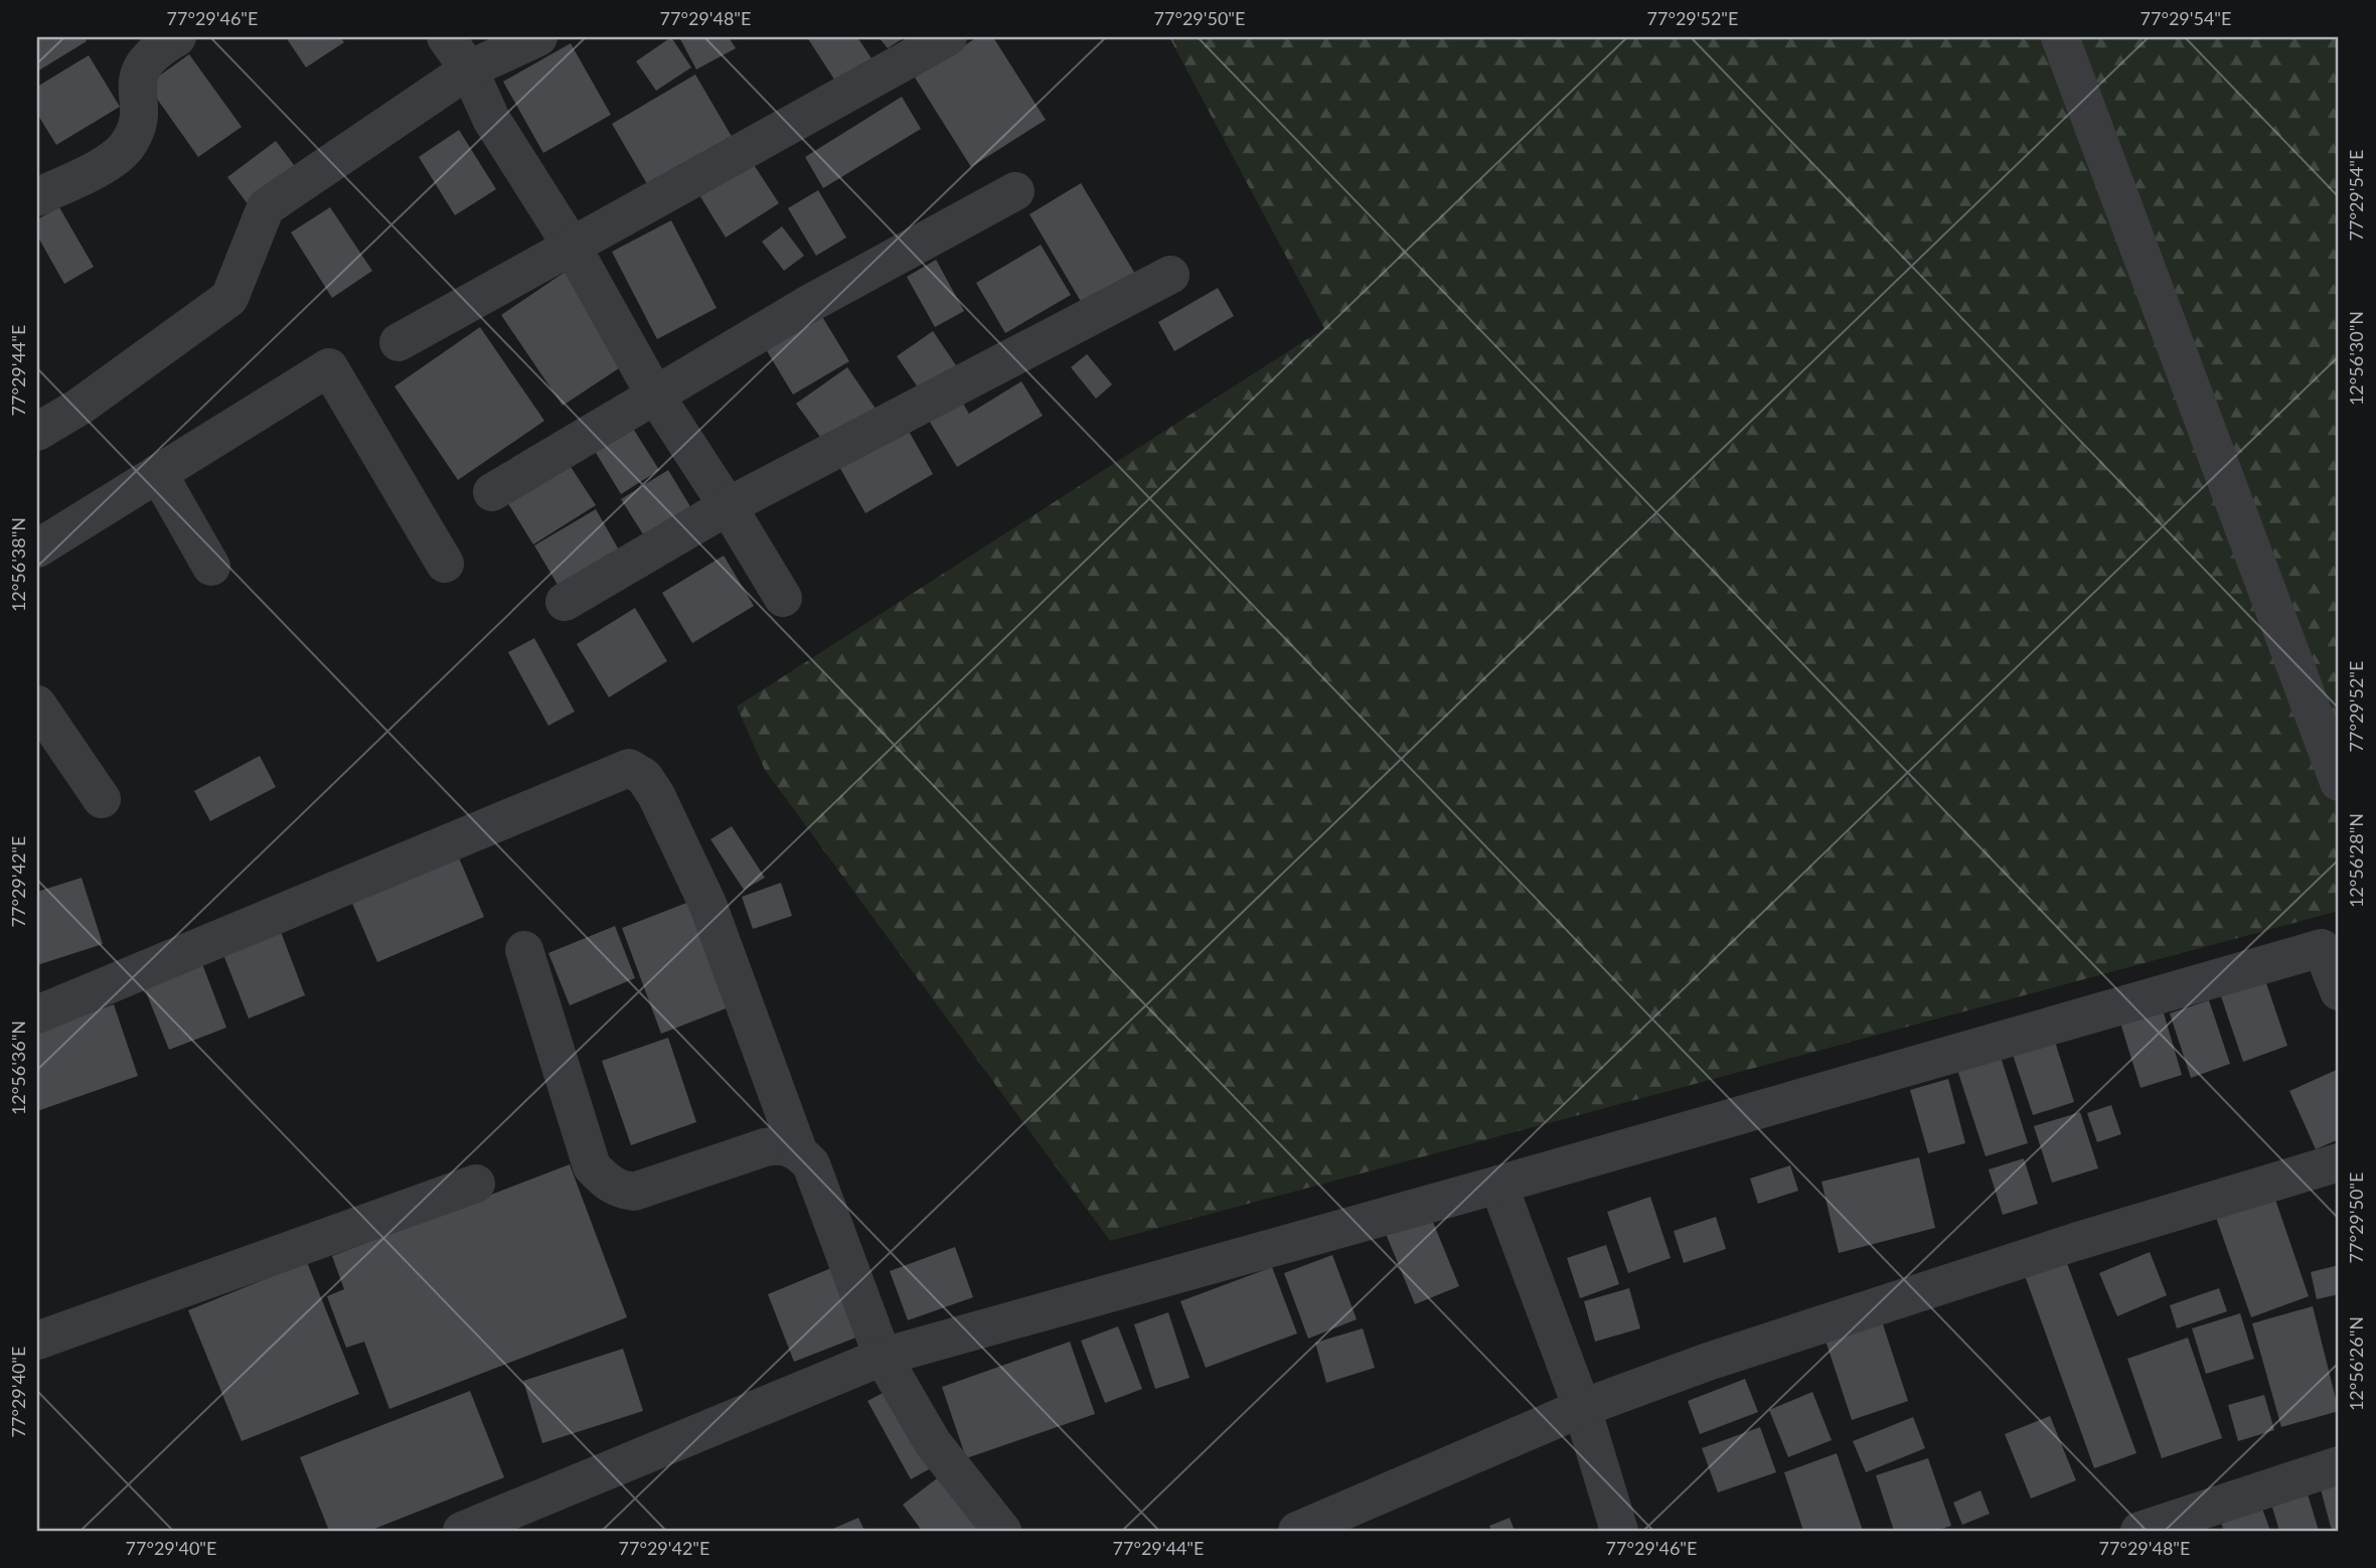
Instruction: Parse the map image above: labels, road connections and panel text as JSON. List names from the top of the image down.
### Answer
{
  "coordinates": [
    "77°29'46\"E",
    "77°29'48\"E",
    "77°29'50\"E",
    "77°29'52\"E",
    "77°29'54\"E",
    "12°56'30\"N",
    "77°29'44\"E",
    "12°56'38\"N",
    "12°56'28\"N",
    "77°29'42\"E",
    "12°56'36\"N",
    "12°56'26\"N",
    "77°29'40\"E"
  ]
}
